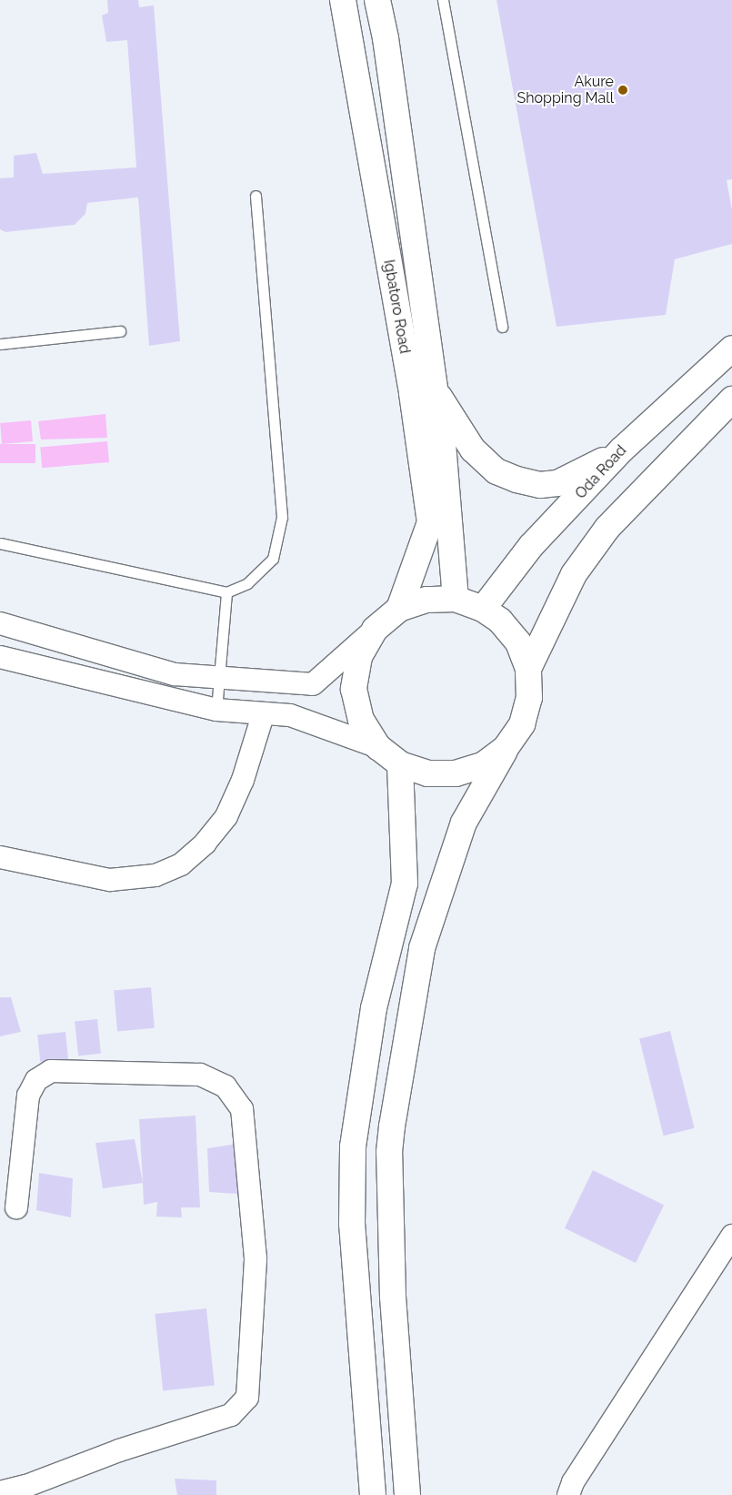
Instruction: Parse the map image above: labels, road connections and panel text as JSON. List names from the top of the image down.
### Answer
{
  "streets": {
    "street": ["Igbatoro Road", "Oda Road"]
  },
  "places": ["Akure Shopping Mall"]
}
